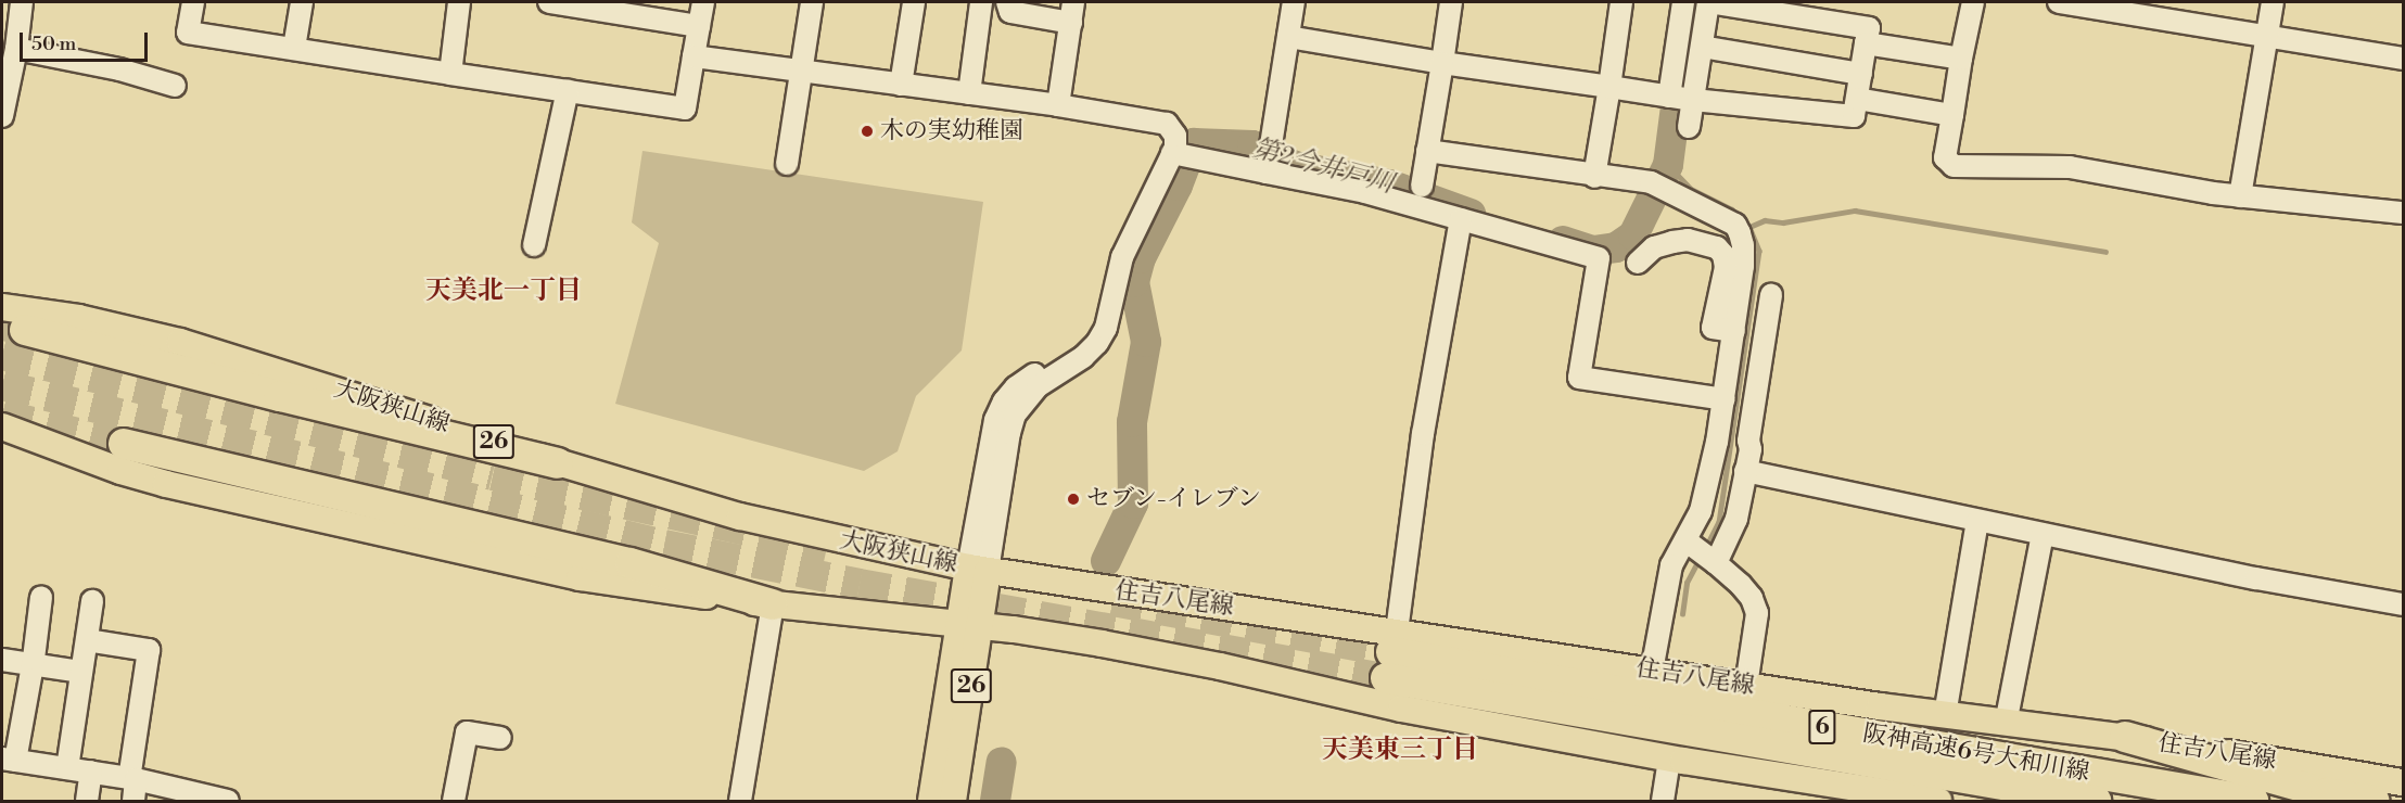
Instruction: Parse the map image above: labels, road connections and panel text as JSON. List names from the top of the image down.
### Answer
{
  "streets": {
    "highway": ["6", "阪神高速6号大和川線"],
    "main road": ["大阪狭山線", "26", "住吉八尾線"]
  },
  "crossings": [
    ["大阪狭山線", "住吉八尾線"],
    ["住吉八尾線", "阪神高速6号大和川線"]
  ],
  "districts": ["天美北一丁目", "天美東三丁目"],
  "water": ["第2今井戸川"],
  "places": ["木の実幼稚園", "セブン-イレブン"],
  "scale_bar": "50 m"
}
